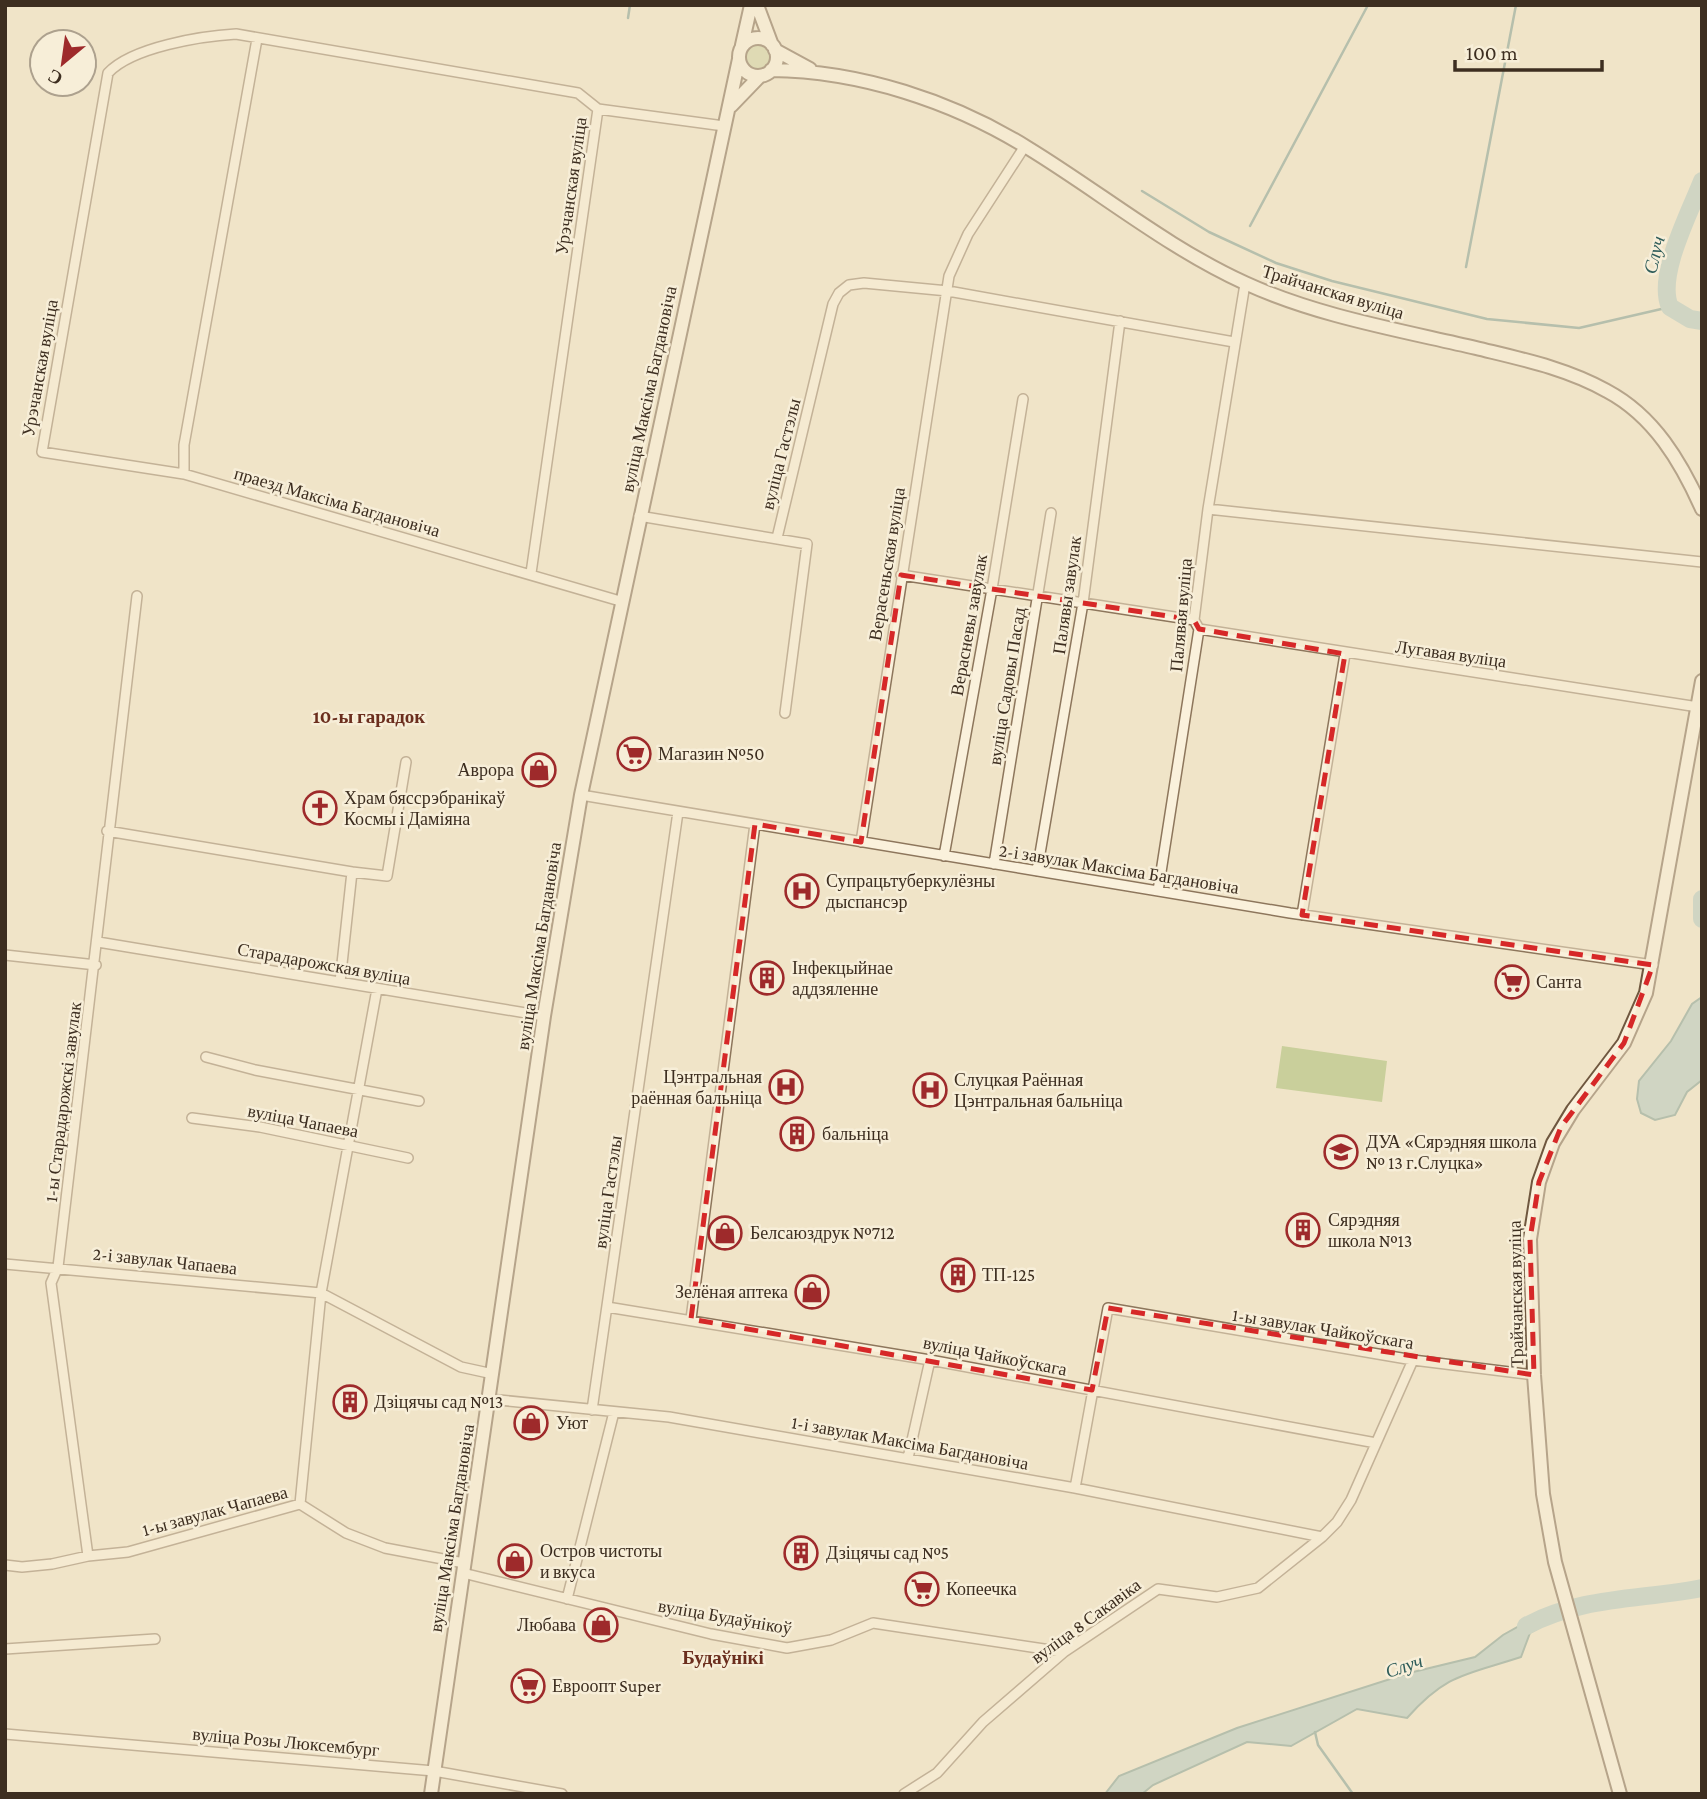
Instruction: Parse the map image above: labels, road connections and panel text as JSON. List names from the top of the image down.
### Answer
{
  "streets": {
    "street": [
      "Урэчанская вуліца",
      "Трайчанская вуліца",
      "вуліца Максіма Багдановіча",
      "вуліца Гастэлы",
      "праезд Максіма Багдановіча",
      "Верасеньская вуліца",
      "Палявы завулак",
      "Палявая вуліца",
      "Верасневы завулак",
      "Лугавая вуліца",
      "вуліца Садовы Пасад",
      "2-і завулак Максіма Багдановіча",
      "Старадарожская вуліца",
      "1-ы Старадарожскі завулак",
      "вуліца Чапаева",
      "2-і завулак Чапаева",
      "1-ы завулак Чайкоўскага",
      "вуліца Чайкоўскага",
      "1-і завулак Максіма Багдановіча",
      "1-ы завулак Чапаева",
      "вуліца Будаўнікоў",
      "вуліца 8 Сакавіка",
      "вуліца Розы Люксембург"
    ]
  },
  "crossings": [
    ["Урэчанская вуліца", "праезд Максіма Багдановіча"],
    ["Трайчанская вуліца", "вуліца Максіма Багдановіча"],
    ["Трайчанская вуліца", "Верасеньская вуліца"],
    ["Трайчанская вуліца", "Палявая вуліца"],
    ["Трайчанская вуліца", "Лугавая вуліца"],
    ["Трайчанская вуліца", "2-і завулак Максіма Багдановіча"],
    ["Трайчанская вуліца", "1-ы завулак Чайкоўскага"],
    ["вуліца Максіма Багдановіча", "праезд Максіма Багдановіча"],
    ["вуліца Максіма Багдановіча", "2-і завулак Максіма Багдановіча"],
    ["вуліца Максіма Багдановіча", "Старадарожская вуліца"],
    ["вуліца Максіма Багдановіча", "2-і завулак Чапаева"],
    ["вуліца Максіма Багдановіча", "1-і завулак Максіма Багдановіча"],
    ["вуліца Максіма Багдановіча", "1-ы завулак Чапаева"],
    ["вуліца Максіма Багдановіча", "вуліца Будаўнікоў"],
    ["вуліца Максіма Багдановіча", "вуліца Розы Люксембург"],
    ["вуліца Гастэлы", "Верасеньская вуліца"],
    ["вуліца Гастэлы", "2-і завулак Максіма Багдановіча"],
    ["вуліца Гастэлы", "вуліца Чайкоўскага"],
    ["вуліца Гастэлы", "1-і завулак Максіма Багдановіча"],
    ["Верасеньская вуліца", "2-і завулак Максіма Багдановіча"],
    ["Палявы завулак", "2-і завулак Максіма Багдановіча"],
    ["Палявая вуліца", "Лугавая вуліца"],
    ["Палявая вуліца", "2-і завулак Максіма Багдановіча"],
    ["Верасневы завулак", "2-і завулак Максіма Багдановіча"],
    ["вуліца Садовы Пасад", "2-і завулак Максіма Багдановіча"],
    ["Старадарожская вуліца", "1-ы Старадарожскі завулак"],
    ["1-ы Старадарожскі завулак", "2-і завулак Чапаева"],
    ["1-ы завулак Чайкоўскага", "вуліца Чайкоўскага"],
    ["1-ы завулак Чайкоўскага", "вуліца 8 Сакавіка"],
    ["вуліца Чайкоўскага", "вуліца 8 Сакавіка"],
    ["1-і завулак Максіма Багдановіча", "вуліца 8 Сакавіка"],
    ["1-ы завулак Чапаева", "вуліца Будаўнікоў"],
    ["вуліца Будаўнікоў", "вуліца 8 Сакавіка"]
  ],
  "districts": ["10-ы гарадок", "Будаўнікі"],
  "water": ["Случ"],
  "places": {
    "supermarket": [
      "Магазин №50",
      "Санта",
      "Копеечка",
      "Евроопт Super"
    ],
    "shop": [
      "Аврора",
      "Белсаюздрук №712",
      "Зелёная аптека",
      "Уют",
      "Остров чистоты и вкуса",
      "Любава"
    ],
    "church": ["Храм бяссрэбранікаў Космы і Даміяна"],
    "hospital": ["Супрацьтуберкулёзны дыспансэр", "Цэнтральная раённая бальніца", "Слуцкая Раённая Цэнтральная бальніца"],
    "building": [
      "Інфекцыйнае аддзяленне",
      "бальніца",
      "Сярэдняя школа №13",
      "ТП-125",
      "Дзіцячы сад №13",
      "Дзіцячы сад №5"
    ],
    "school or university": ["ДУА «Сярэдняя школа № 13 г.Слуцка»"]
  },
  "scale_bar": "100 m",
  "north": "bottom left"
}
